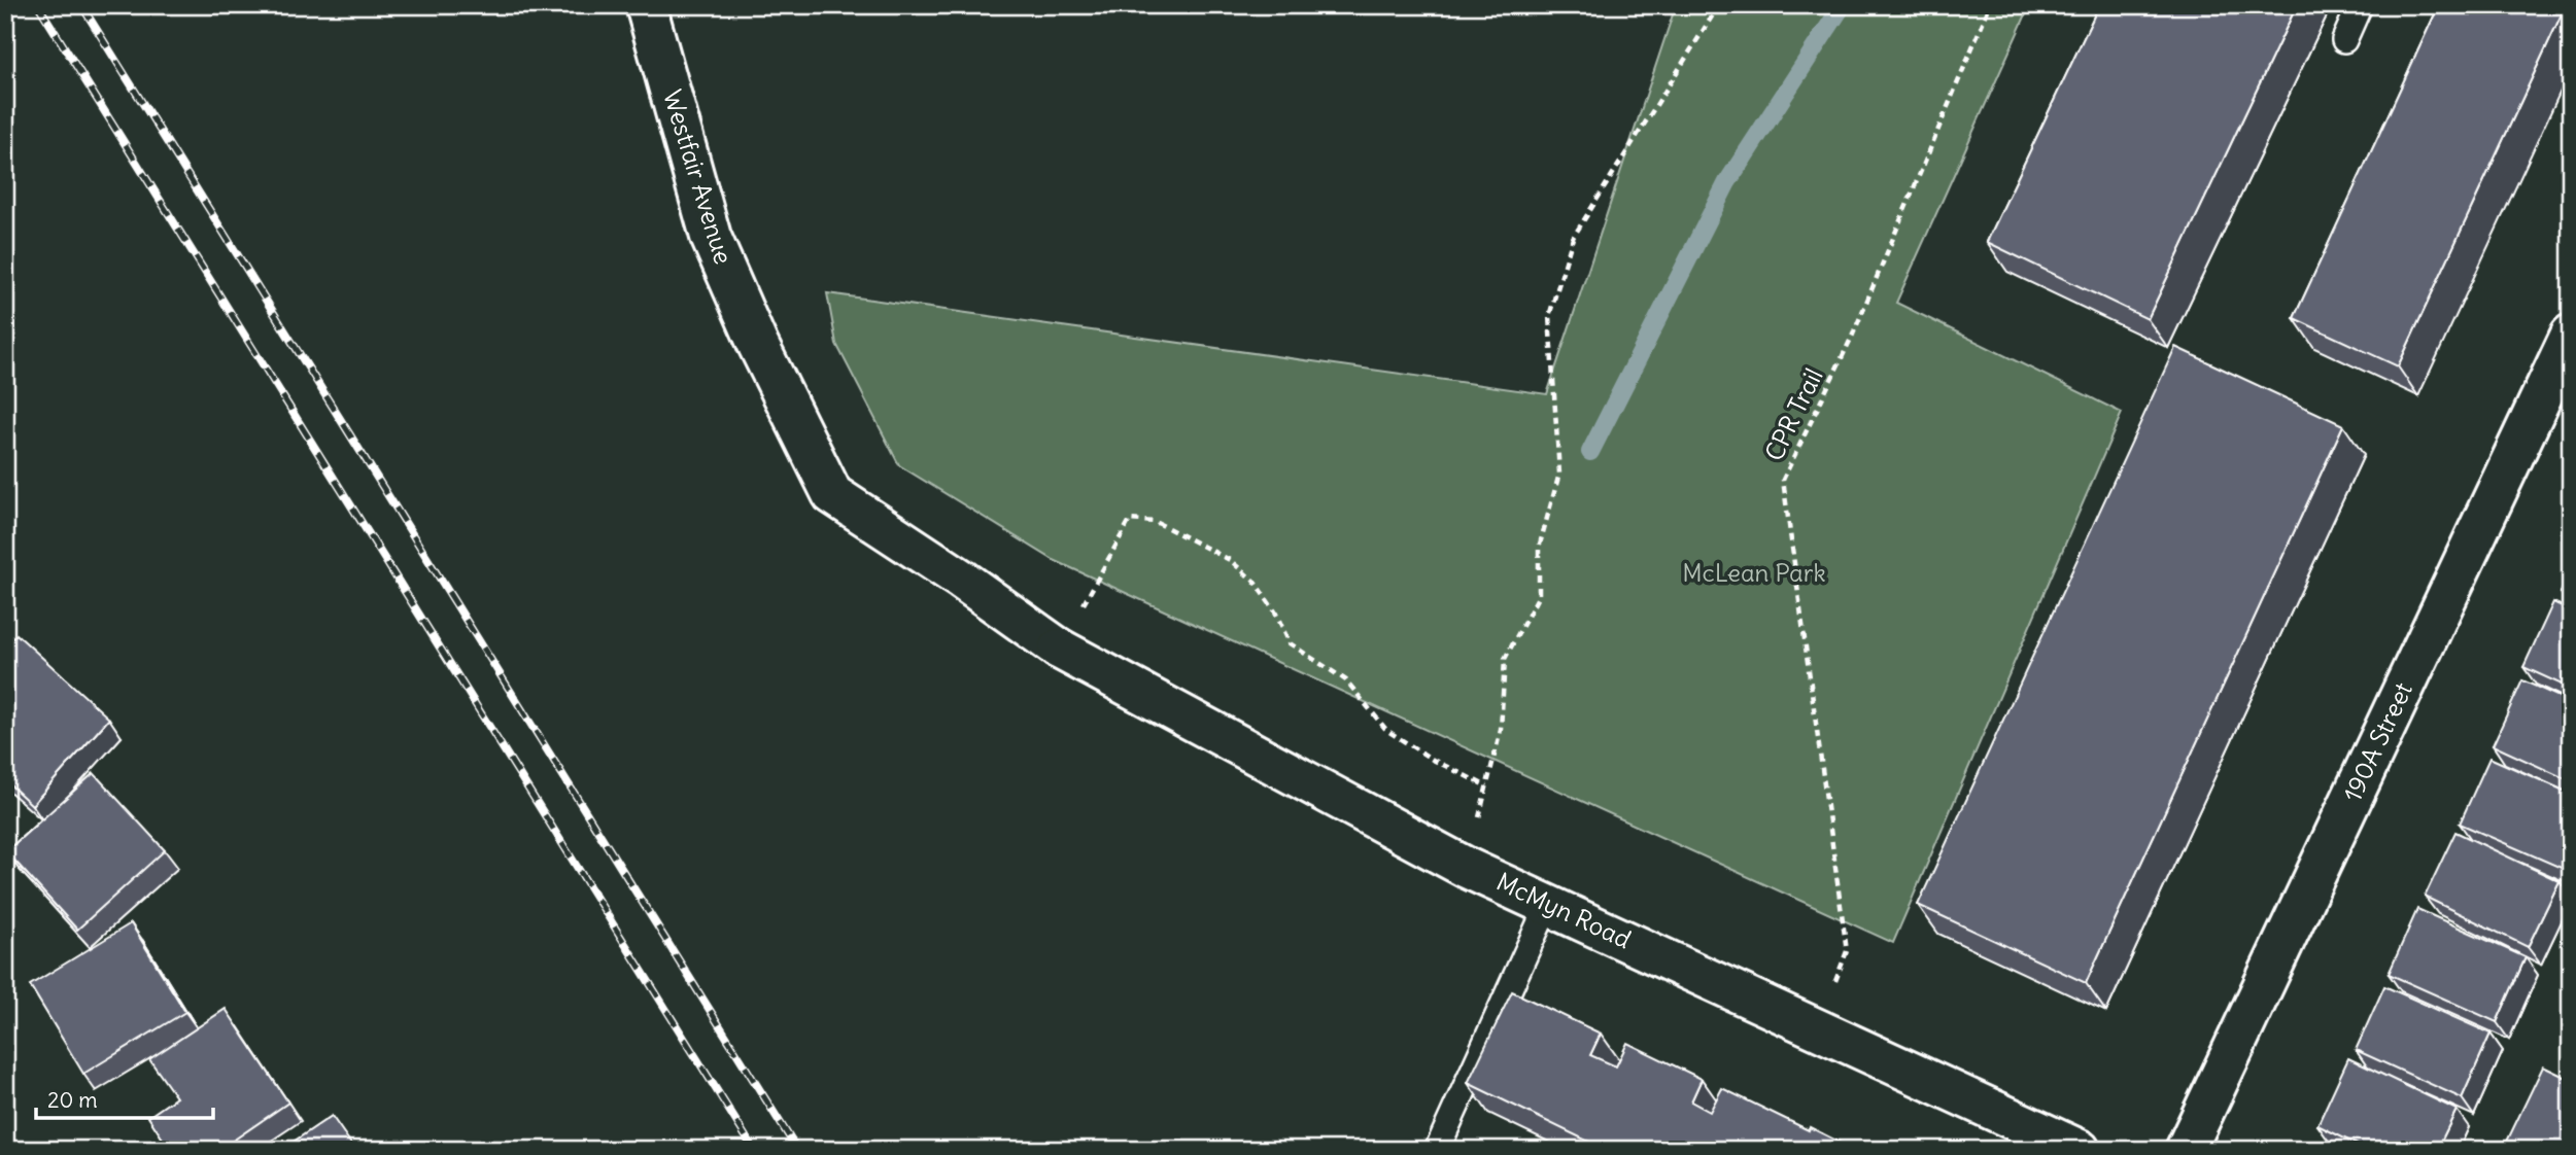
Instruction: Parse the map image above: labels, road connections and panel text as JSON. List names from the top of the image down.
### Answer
{
  "streets": {
    "street": ["Westfair Avenue", "190A Street", "McMyn Road"],
    "path": ["CPR Trail"]
  },
  "crossings": [
    ["Westfair Avenue", "McMyn Road"]
  ],
  "parks": ["McLean Park"],
  "scale_bar": "20 m"
}
